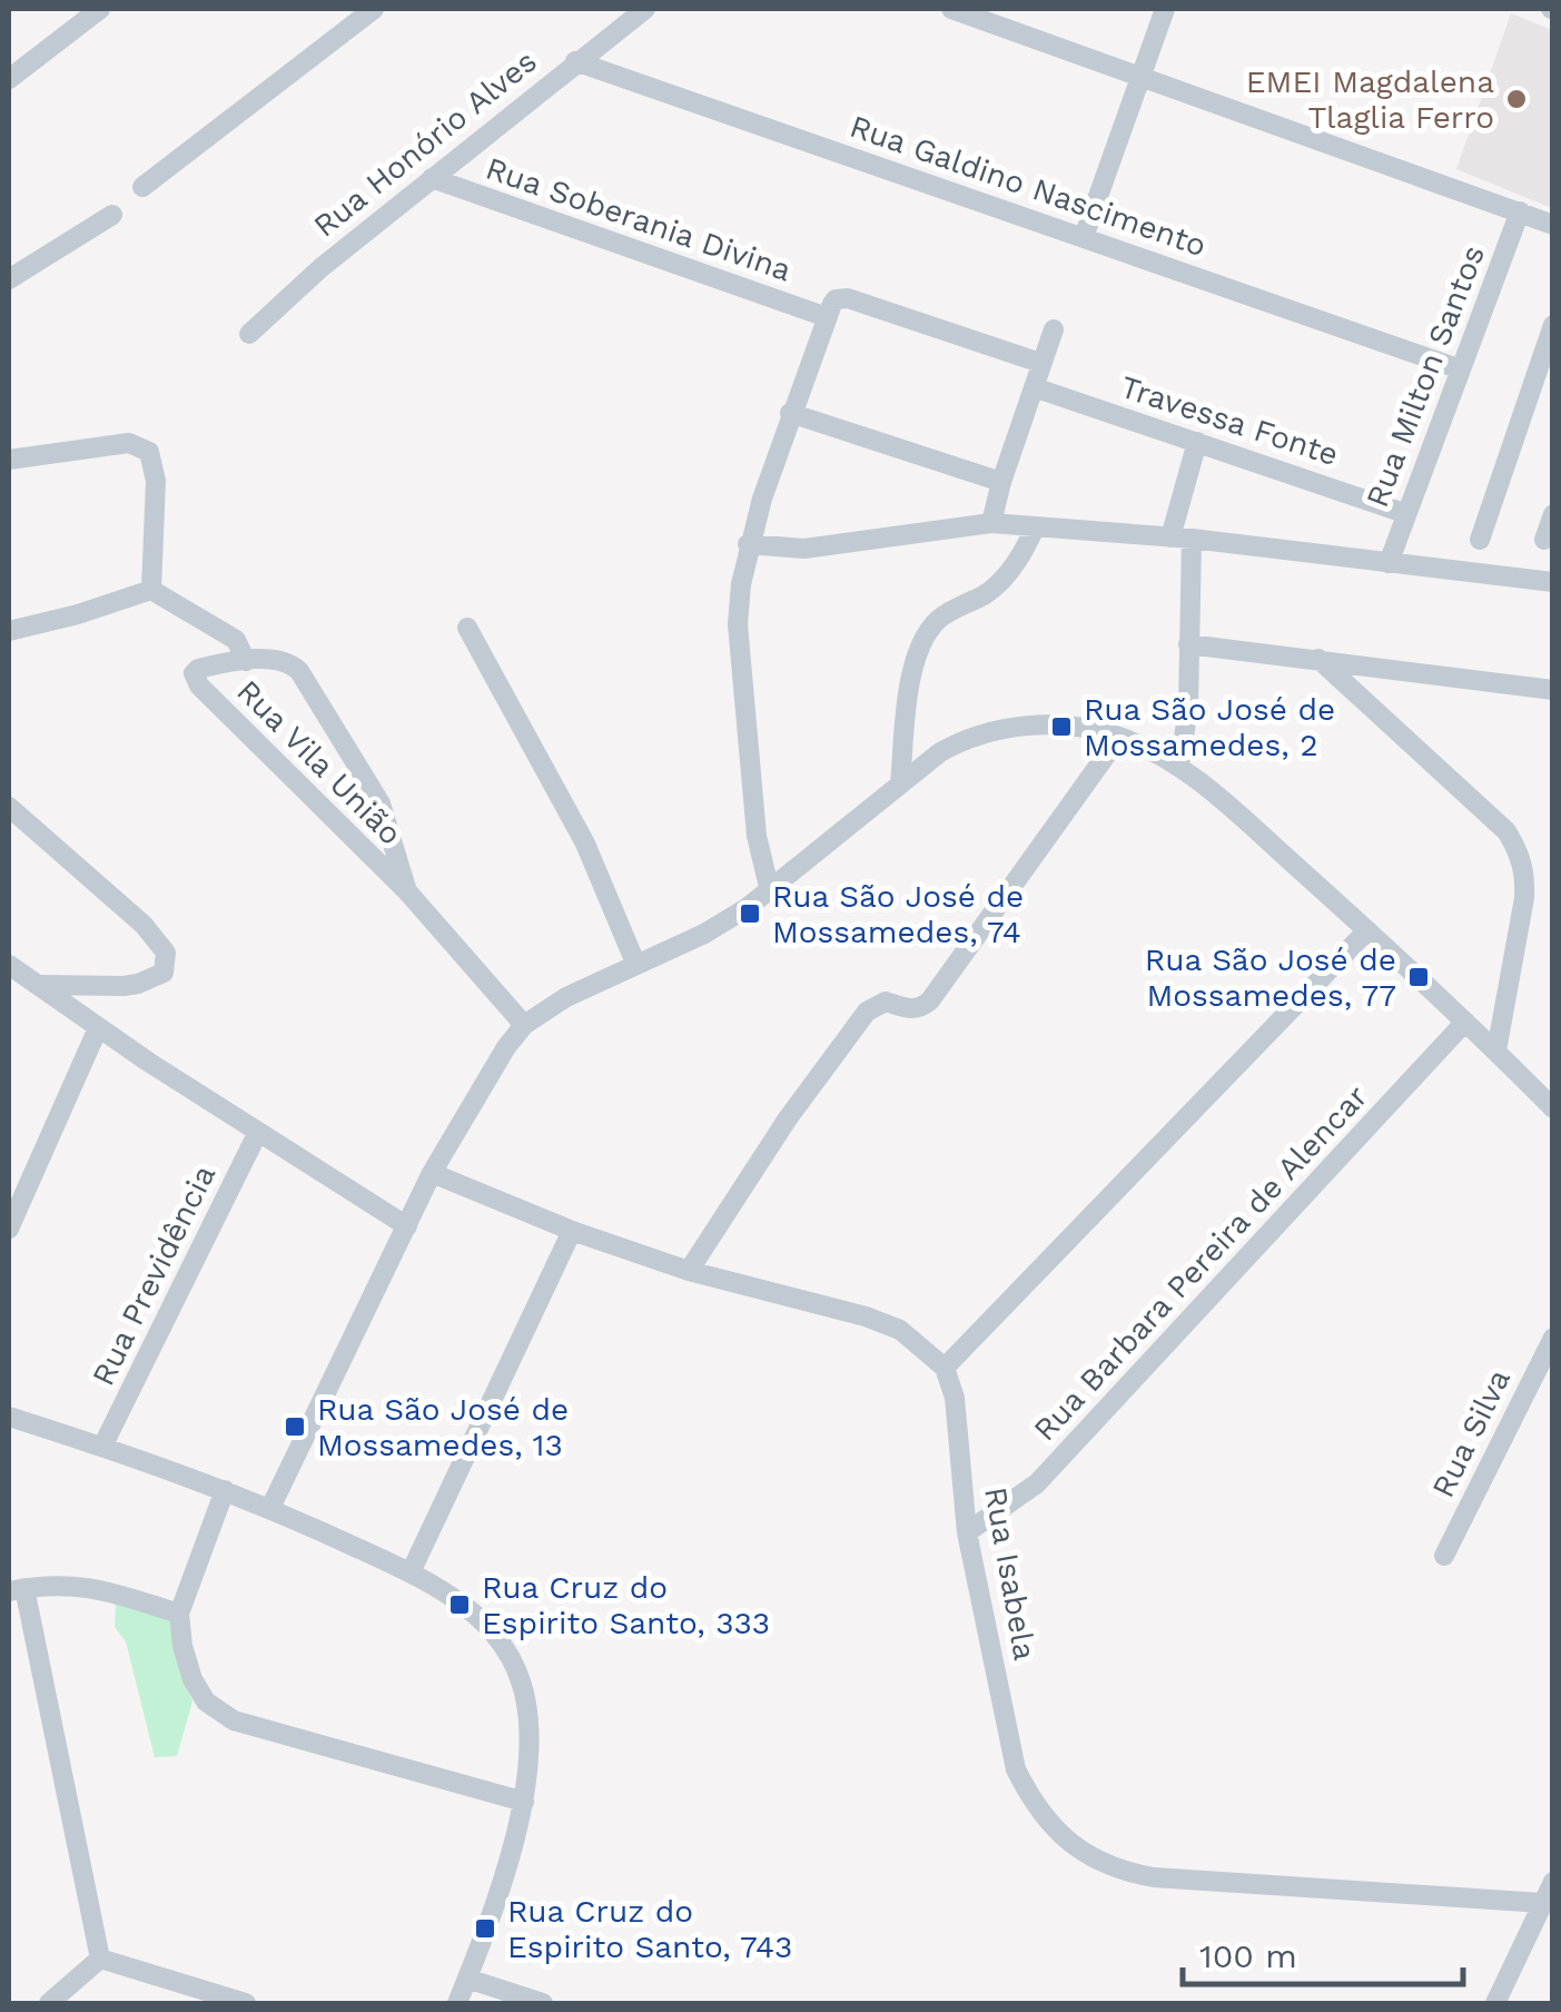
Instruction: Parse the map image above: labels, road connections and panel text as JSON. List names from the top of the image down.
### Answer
{
  "streets": {
    "street": [
      "Rua Honório Alves",
      "Rua Galdino Nascimento",
      "Rua Soberania Divina",
      "Rua Milton Santos",
      "Travessa Fonte",
      "Rua Vila União",
      "Rua Barbara Pereira de Alencar",
      "Rua Previdência",
      "Rua Silva",
      "Rua Isabela"
    ]
  },
  "crossings": [
    ["Rua Honório Alves", "Rua Galdino Nascimento"],
    ["Rua Honório Alves", "Rua Soberania Divina"],
    ["Rua Galdino Nascimento", "Rua Milton Santos"],
    ["Rua Milton Santos", "Travessa Fonte"],
    ["Rua Barbara Pereira de Alencar", "Rua Isabela"]
  ],
  "places": {
    "other": ["EMEI Magdalena Tlaglia Ferro"],
    "transit": [
      "Rua São José de Mossamedes, 2",
      "Rua São José de Mossamedes, 74",
      "Rua São José de Mossamedes, 77",
      "Rua São José de Mossamedes, 13",
      "Rua Cruz do Espirito Santo, 333",
      "Rua Cruz do Espirito Santo, 743"
    ]
  },
  "scale_bar": "100 m"
}
